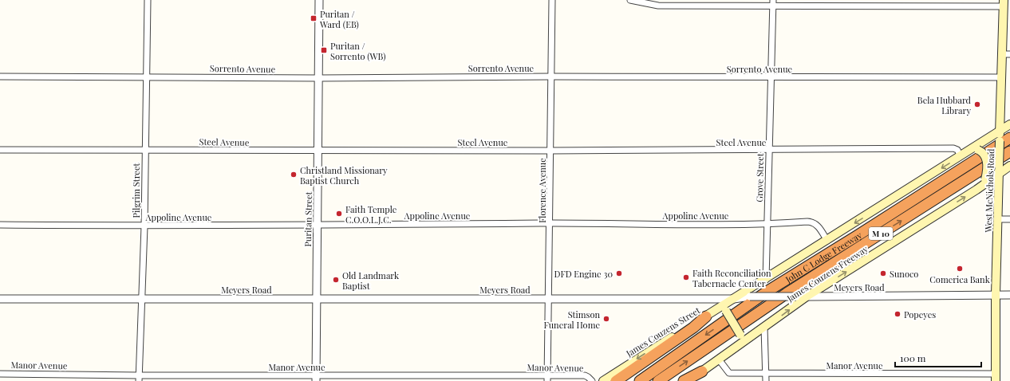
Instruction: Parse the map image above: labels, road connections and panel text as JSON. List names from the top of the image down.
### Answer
{
  "streets": {
    "highway": ["M 10", "John C Lodge Freeway"],
    "main road": ["West McNichols Road", "James Couzens Freeway", "James Couzens Street"],
    "street": [
      "Sorrento Avenue",
      "Steel Avenue",
      "Grove Street",
      "Pilgrim Street",
      "Florence Avenue",
      "Appoline Avenue",
      "Puritan Street",
      "Meyers Road",
      "Manor Avenue"
    ]
  },
  "crossings": [
    ["Sorrento Avenue", "Grove Street"],
    ["Sorrento Avenue", "Pilgrim Street"],
    ["Sorrento Avenue", "Florence Avenue"],
    ["Sorrento Avenue", "West McNichols Road"],
    ["Sorrento Avenue", "Puritan Street"],
    ["Steel Avenue", "Grove Street"],
    ["Steel Avenue", "Pilgrim Street"],
    ["Steel Avenue", "Florence Avenue"],
    ["Steel Avenue", "Puritan Street"],
    ["Grove Street", "Appoline Avenue"],
    ["Pilgrim Street", "Appoline Avenue"],
    ["Pilgrim Street", "Meyers Road"],
    ["Pilgrim Street", "Manor Avenue"],
    ["Florence Avenue", "Appoline Avenue"],
    ["Florence Avenue", "Meyers Road"],
    ["Florence Avenue", "Manor Avenue"],
    ["West McNichols Road", "James Couzens Freeway"],
    ["West McNichols Road", "Meyers Road"],
    ["West McNichols Road", "Manor Avenue"],
    ["Appoline Avenue", "Puritan Street"],
    ["Puritan Street", "Meyers Road"],
    ["Puritan Street", "Manor Avenue"],
    ["James Couzens Freeway", "Meyers Road"],
    ["James Couzens Freeway", "Manor Avenue"],
    ["Meyers Road", "James Couzens Street"]
  ],
  "one_way": ["James Couzens Street"],
  "places": {
    "transit": ["Puritan / Ward (EB)", "Puritan / Sorrento (WB)"],
    "other": [
      "Bela Hubbard Library",
      "Christland Missionary Baptist Church",
      "Faith Temple C.O.O.L.J.C.",
      "Comerica Bank",
      "DFD Engine 30",
      "Sunoco",
      "Faith Reconciliation Tabernacle Center",
      "Old Landmark Baptist",
      "Popeyes",
      "Stimson Funeral Home"
    ]
  },
  "scale_bar": "100 m"
}
